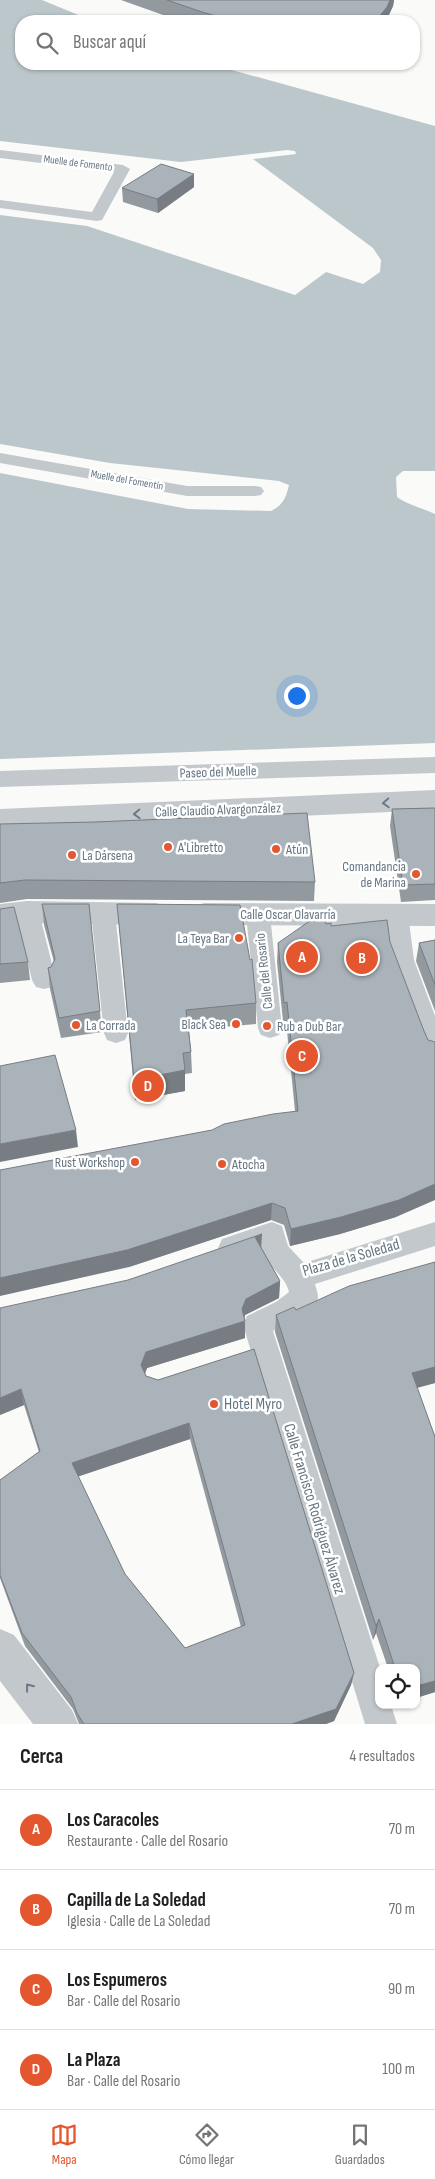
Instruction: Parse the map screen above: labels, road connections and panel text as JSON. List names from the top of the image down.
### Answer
{
  "streets": {
    "street": [
      "Muelle de Fomento",
      "Muelle del Fomentín",
      "Paseo del Muelle",
      "Calle Claudio Alvargonzález",
      "Calle Oscar Olavarría",
      "Calle del Rosario",
      "Plaza de la Soledad",
      "Calle Francisco Rodríguez Álvarez"
    ]
  },
  "crossings": [
    ["Calle Oscar Olavarría", "Calle del Rosario"],
    ["Plaza de la Soledad", "Calle Francisco Rodríguez Álvarez"]
  ],
  "one_way": ["Calle Claudio Alvargonzález"],
  "places": [
    "A'Libretto",
    "Atún",
    "La Dársena",
    "Comandancia de Marina",
    "La Teya Bar",
    "Black Sea",
    "La Corrada",
    "Rub a Dub Bar",
    "Rust Workshop",
    "Atocha",
    "Hotel Myro"
  ],
  "page": {
    "search": "Buscar aquí",
    "pins": [
      "A",
      "B",
      "C",
      "D"
    ],
    "heading": ["Cerca", "4 resultados"],
    "list": [
      {
        "mark": "A",
        "name": "Los Caracoles",
        "note": "Restaurante · Calle del Rosario",
        "value": "70 m"
      },
      {
        "mark": "B",
        "name": "Capilla de La Soledad",
        "note": "Iglesia · Calle de La Soledad",
        "value": "70 m"
      },
      {
        "mark": "C",
        "name": "Los Espumeros",
        "note": "Bar · Calle del Rosario",
        "value": "90 m"
      },
      {
        "mark": "D",
        "name": "La Plaza",
        "note": "Bar · Calle del Rosario",
        "value": "100 m"
      }
    ],
    "nav": ["Mapa", "Cómo llegar", "Guardados"]
  }
}
